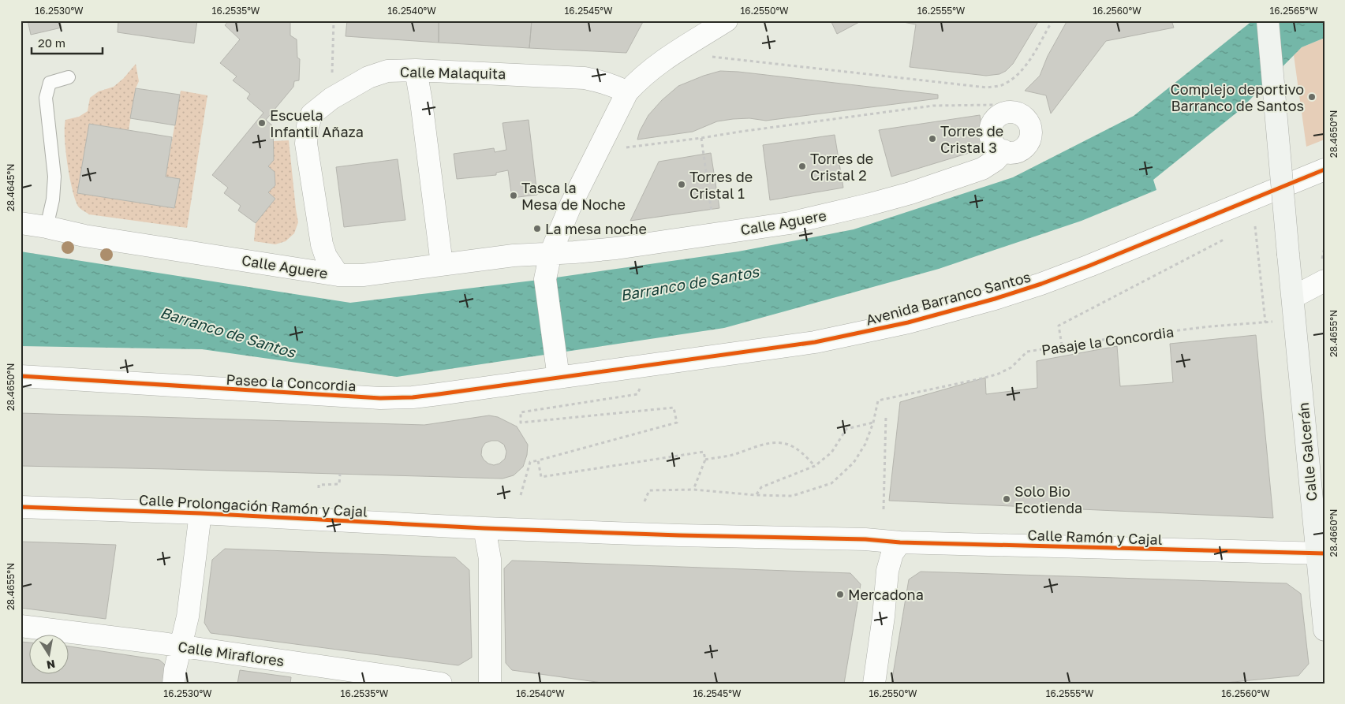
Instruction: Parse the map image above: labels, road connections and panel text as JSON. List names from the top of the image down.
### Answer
{
  "streets": {
    "main road": ["Calle Galcerán"],
    "street": [
      "Calle Malaquita",
      "Calle Aguere",
      "Avenida Barranco Santos",
      "Paseo la Concordia",
      "Calle Prolongación Ramón y Cajal",
      "Calle Ramón y Cajal",
      "Calle Miraflores"
    ],
    "path": ["Pasaje la Concordia"]
  },
  "crossings": [
    ["Calle Malaquita", "Calle Aguere"],
    ["Avenida Barranco Santos", "Paseo la Concordia"],
    ["Calle Galcerán", "Calle Ramón y Cajal"],
    ["Calle Prolongación Ramón y Cajal", "Calle Ramón y Cajal"]
  ],
  "water": ["Barranco de Santos"],
  "places": [
    "Complejo deportivo Barranco de Santos",
    "Escuela Infantil Añaza",
    "Torres de Cristal 3",
    "Torres de Cristal 2",
    "Torres de Cristal 1",
    "Tasca la Mesa de Noche",
    "La mesa noche",
    "Solo Bio Ecotienda",
    "Mercadona"
  ],
  "scale_bar": "20 m",
  "north": "bottom",
  "coordinates": [
    "16.2530°W",
    "16.2535°W",
    "16.2540°W",
    "16.2545°W",
    "16.2550°W",
    "16.2555°W",
    "16.2560°W",
    "16.2565°W",
    "28.4650°N",
    "28.4645°N",
    "28.4655°N",
    "28.4660°N"
  ]
}
